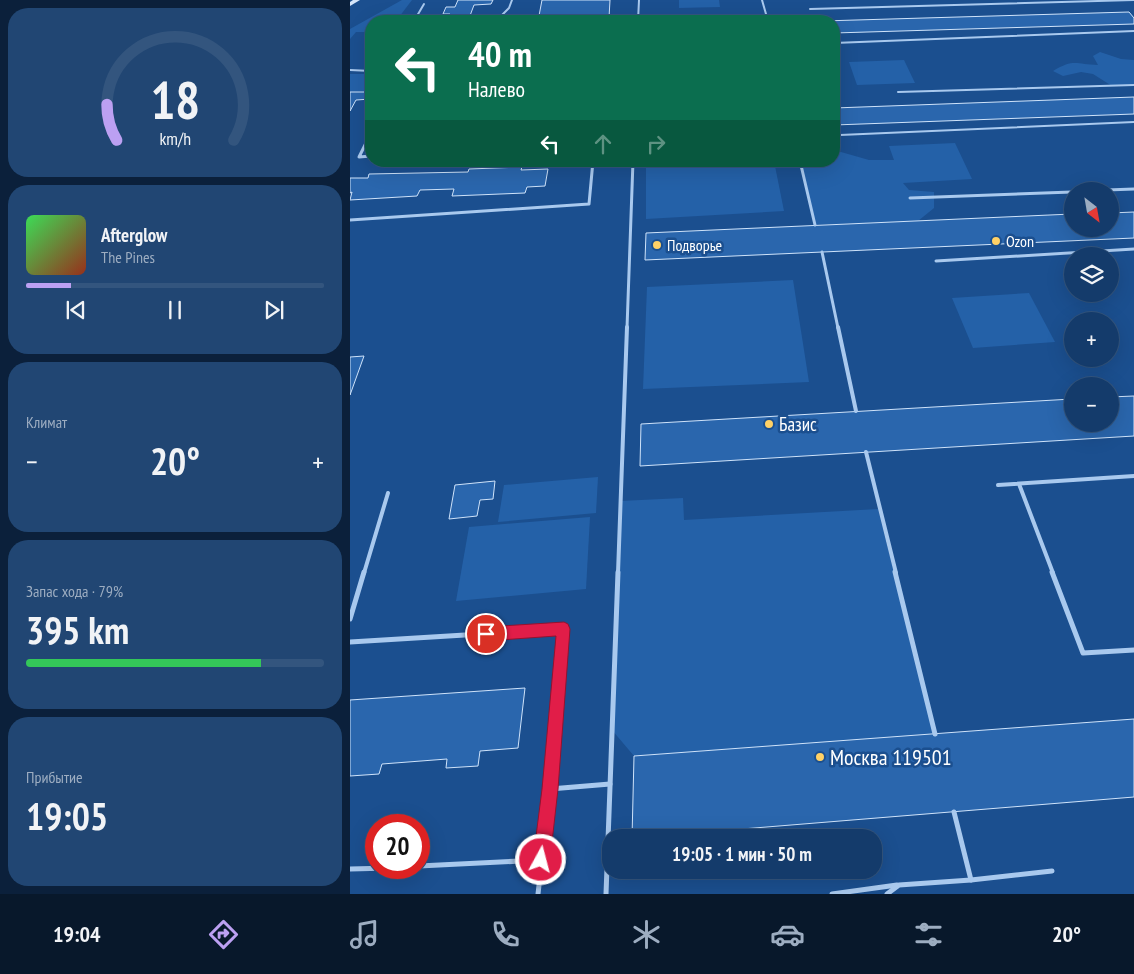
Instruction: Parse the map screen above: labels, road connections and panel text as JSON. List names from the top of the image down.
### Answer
{
  "places": [
    "Ozon",
    "Подворье",
    "Базис",
    "Москва 119501"
  ],
  "north": "bottom right",
  "page": {
    "turn": ["40 m", "Налево"],
    "map_buttons": ["+", "−"],
    "song": ["Afterglow", "The Pines"],
    "tile": [
      "Климат",
      ["Запас хода · 79%", "395 km"],
      ["Прибытие", "19:05"]
    ],
    "heat": ["−", "20°", "+"],
    "limit": "20",
    "trip": "19:05 · 1 мин · 50 m",
    "tabs": ["19:04", "20°"],
    "gauge": ["18", "km/h"]
  }
}
